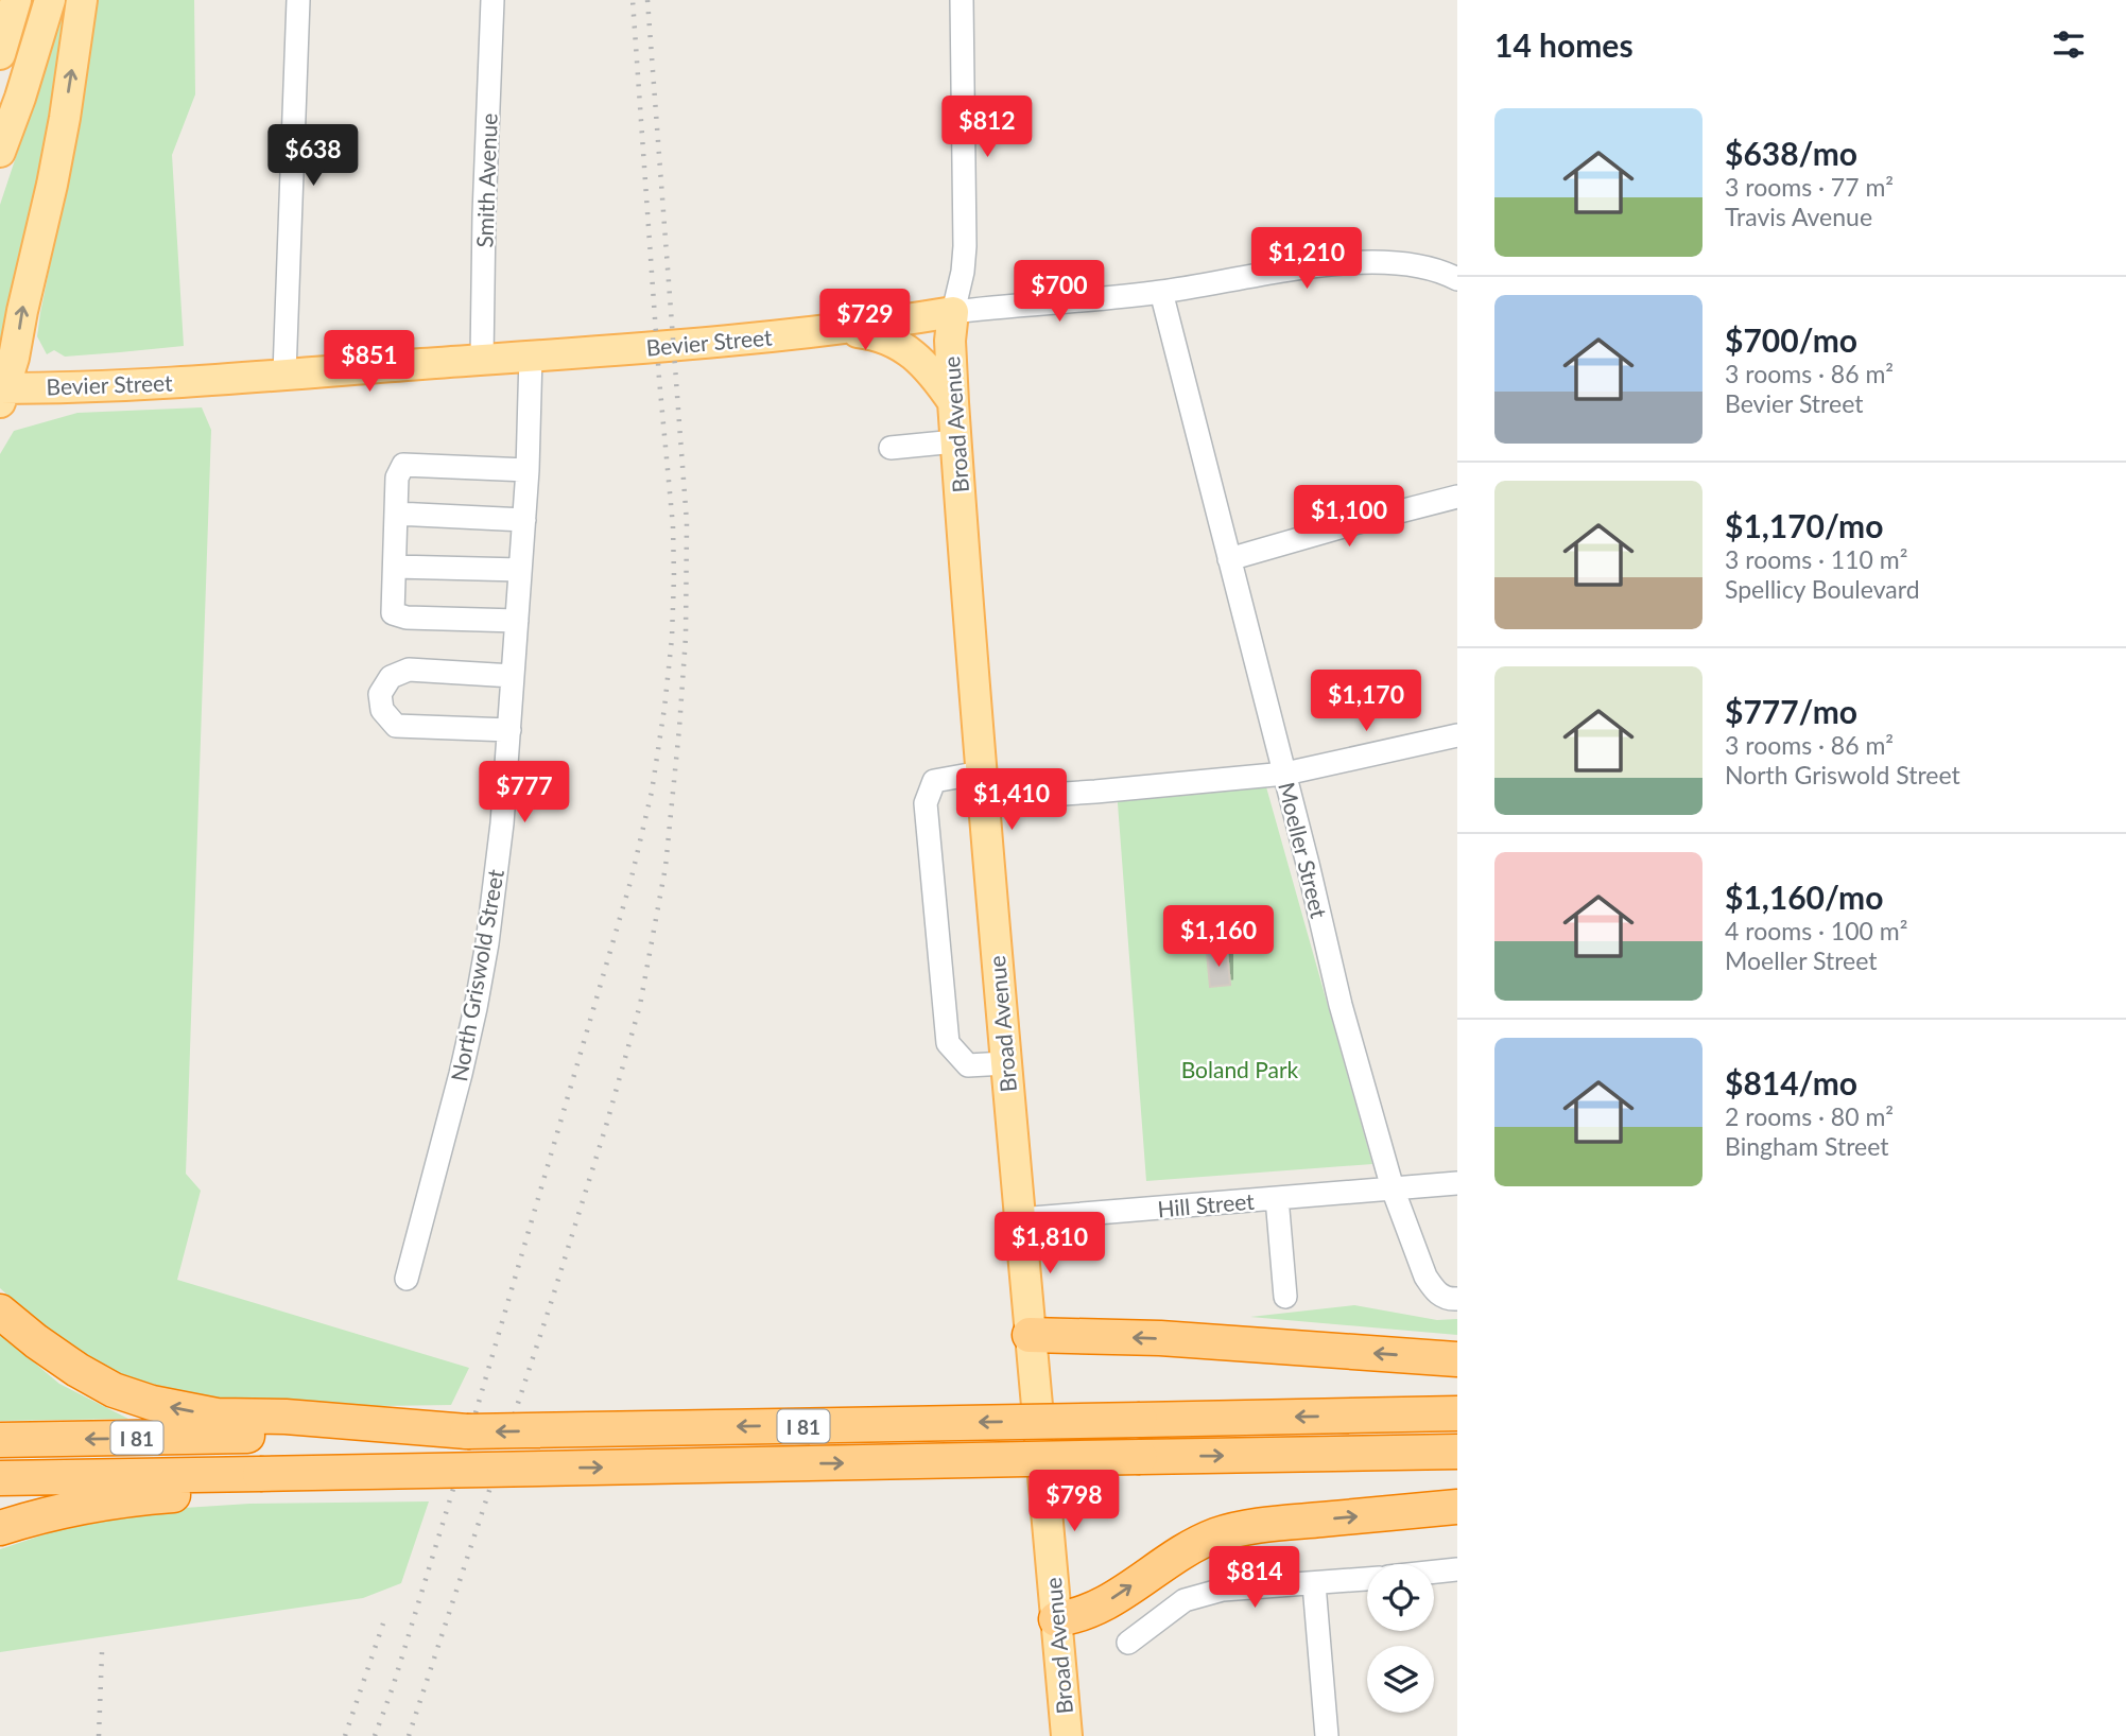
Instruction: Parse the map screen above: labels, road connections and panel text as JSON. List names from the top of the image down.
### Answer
{
  "streets": {
    "highway": ["I 81"],
    "main road": ["Bevier Street", "Broad Avenue"],
    "street": [
      "Smith Avenue",
      "Moeller Street",
      "North Griswold Street",
      "Hill Street"
    ]
  },
  "crossings": [
    ["Smith Avenue", "Bevier Street"],
    ["Bevier Street", "Broad Avenue"],
    ["Bevier Street", "Moeller Street"],
    ["Bevier Street", "North Griswold Street"],
    ["Broad Avenue", "Hill Street"],
    ["Moeller Street", "Hill Street"]
  ],
  "parks": ["Boland Park"],
  "page": {
    "heading": "14 homes",
    "list": [
      {
        "name": "$638/mo",
        "note": "3 rooms · 77 m² · Travis Avenue"
      },
      {
        "name": "$700/mo",
        "note": "3 rooms · 86 m² · Bevier Street"
      },
      {
        "name": "$1,170/mo",
        "note": "3 rooms · 110 m² · Spellicy Boulevard"
      },
      {
        "name": "$777/mo",
        "note": "3 rooms · 86 m² · North Griswold Street"
      },
      {
        "name": "$1,160/mo",
        "note": "4 rooms · 100 m² · Moeller Street"
      },
      {
        "name": "$814/mo",
        "note": "2 rooms · 80 m² · Bingham Street"
      }
    ],
    "price": [
      "$812",
      "$638",
      "$1,210",
      "$700",
      "$729",
      "$851",
      "$1,100",
      "$1,170",
      "$777",
      "$1,410",
      "$1,160",
      "$1,810",
      "$798",
      "$814"
    ]
  }
}
